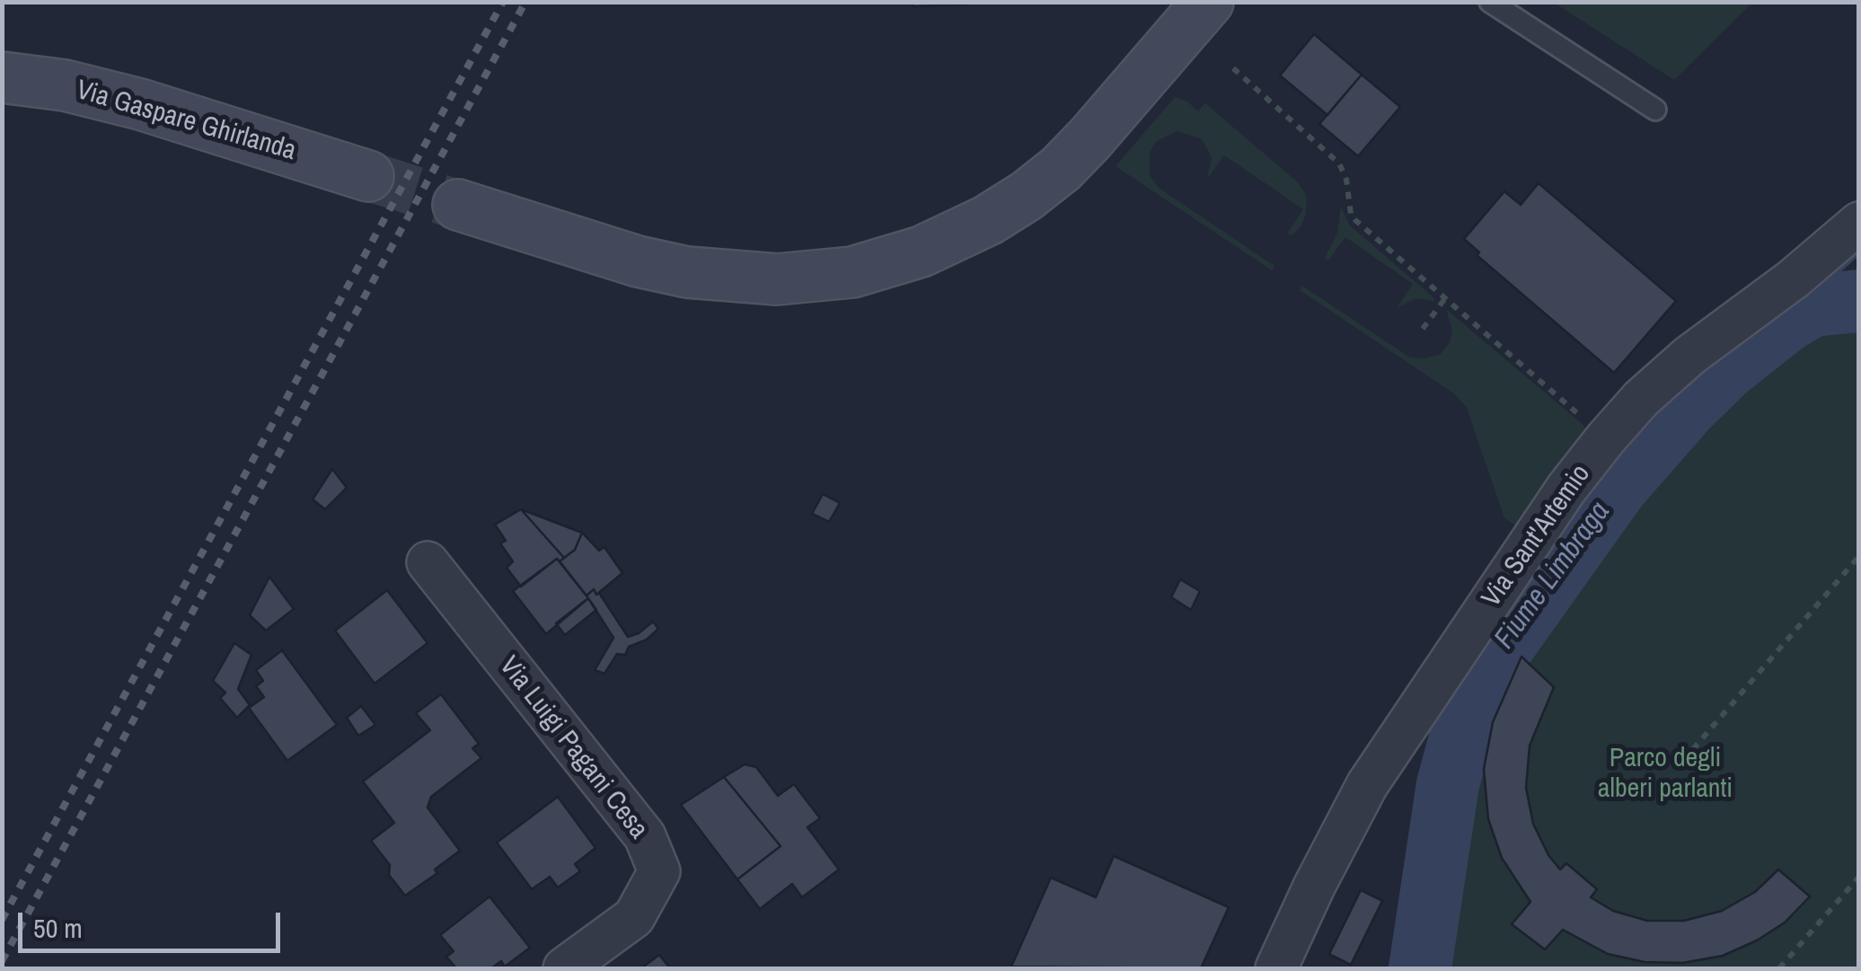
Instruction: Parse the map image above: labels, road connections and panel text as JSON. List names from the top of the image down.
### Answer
{
  "streets": {
    "street": ["Via Gaspare Ghirlanda", "Via Sant'Artemio", "Via Luigi Pagani Cesa"]
  },
  "water": ["Fiume Limbraga"],
  "parks": ["Parco degli alberi parlanti"],
  "scale_bar": "50 m"
}
